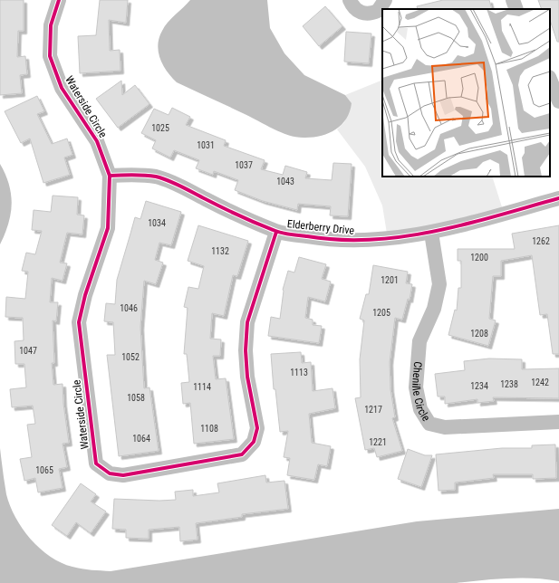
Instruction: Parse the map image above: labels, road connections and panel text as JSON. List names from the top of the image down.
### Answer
{
  "streets": {
    "street": ["Waterside Circle", "Elderberry Drive", "Chenille Circle"]
  },
  "crossings": [
    ["Waterside Circle", "Elderberry Drive"],
    ["Elderberry Drive", "Chenille Circle"]
  ],
  "house_numbers": [
    "1025",
    "1031",
    "1037",
    "1043",
    "1034",
    "1262",
    "1132",
    "1200",
    "1201",
    "1046",
    "1205",
    "1208",
    "1047",
    "1052",
    "1113",
    "1242",
    "1238",
    "1234",
    "1114",
    "1058",
    "1217",
    "1108",
    "1064",
    "1221",
    "1065"
  ]
}
